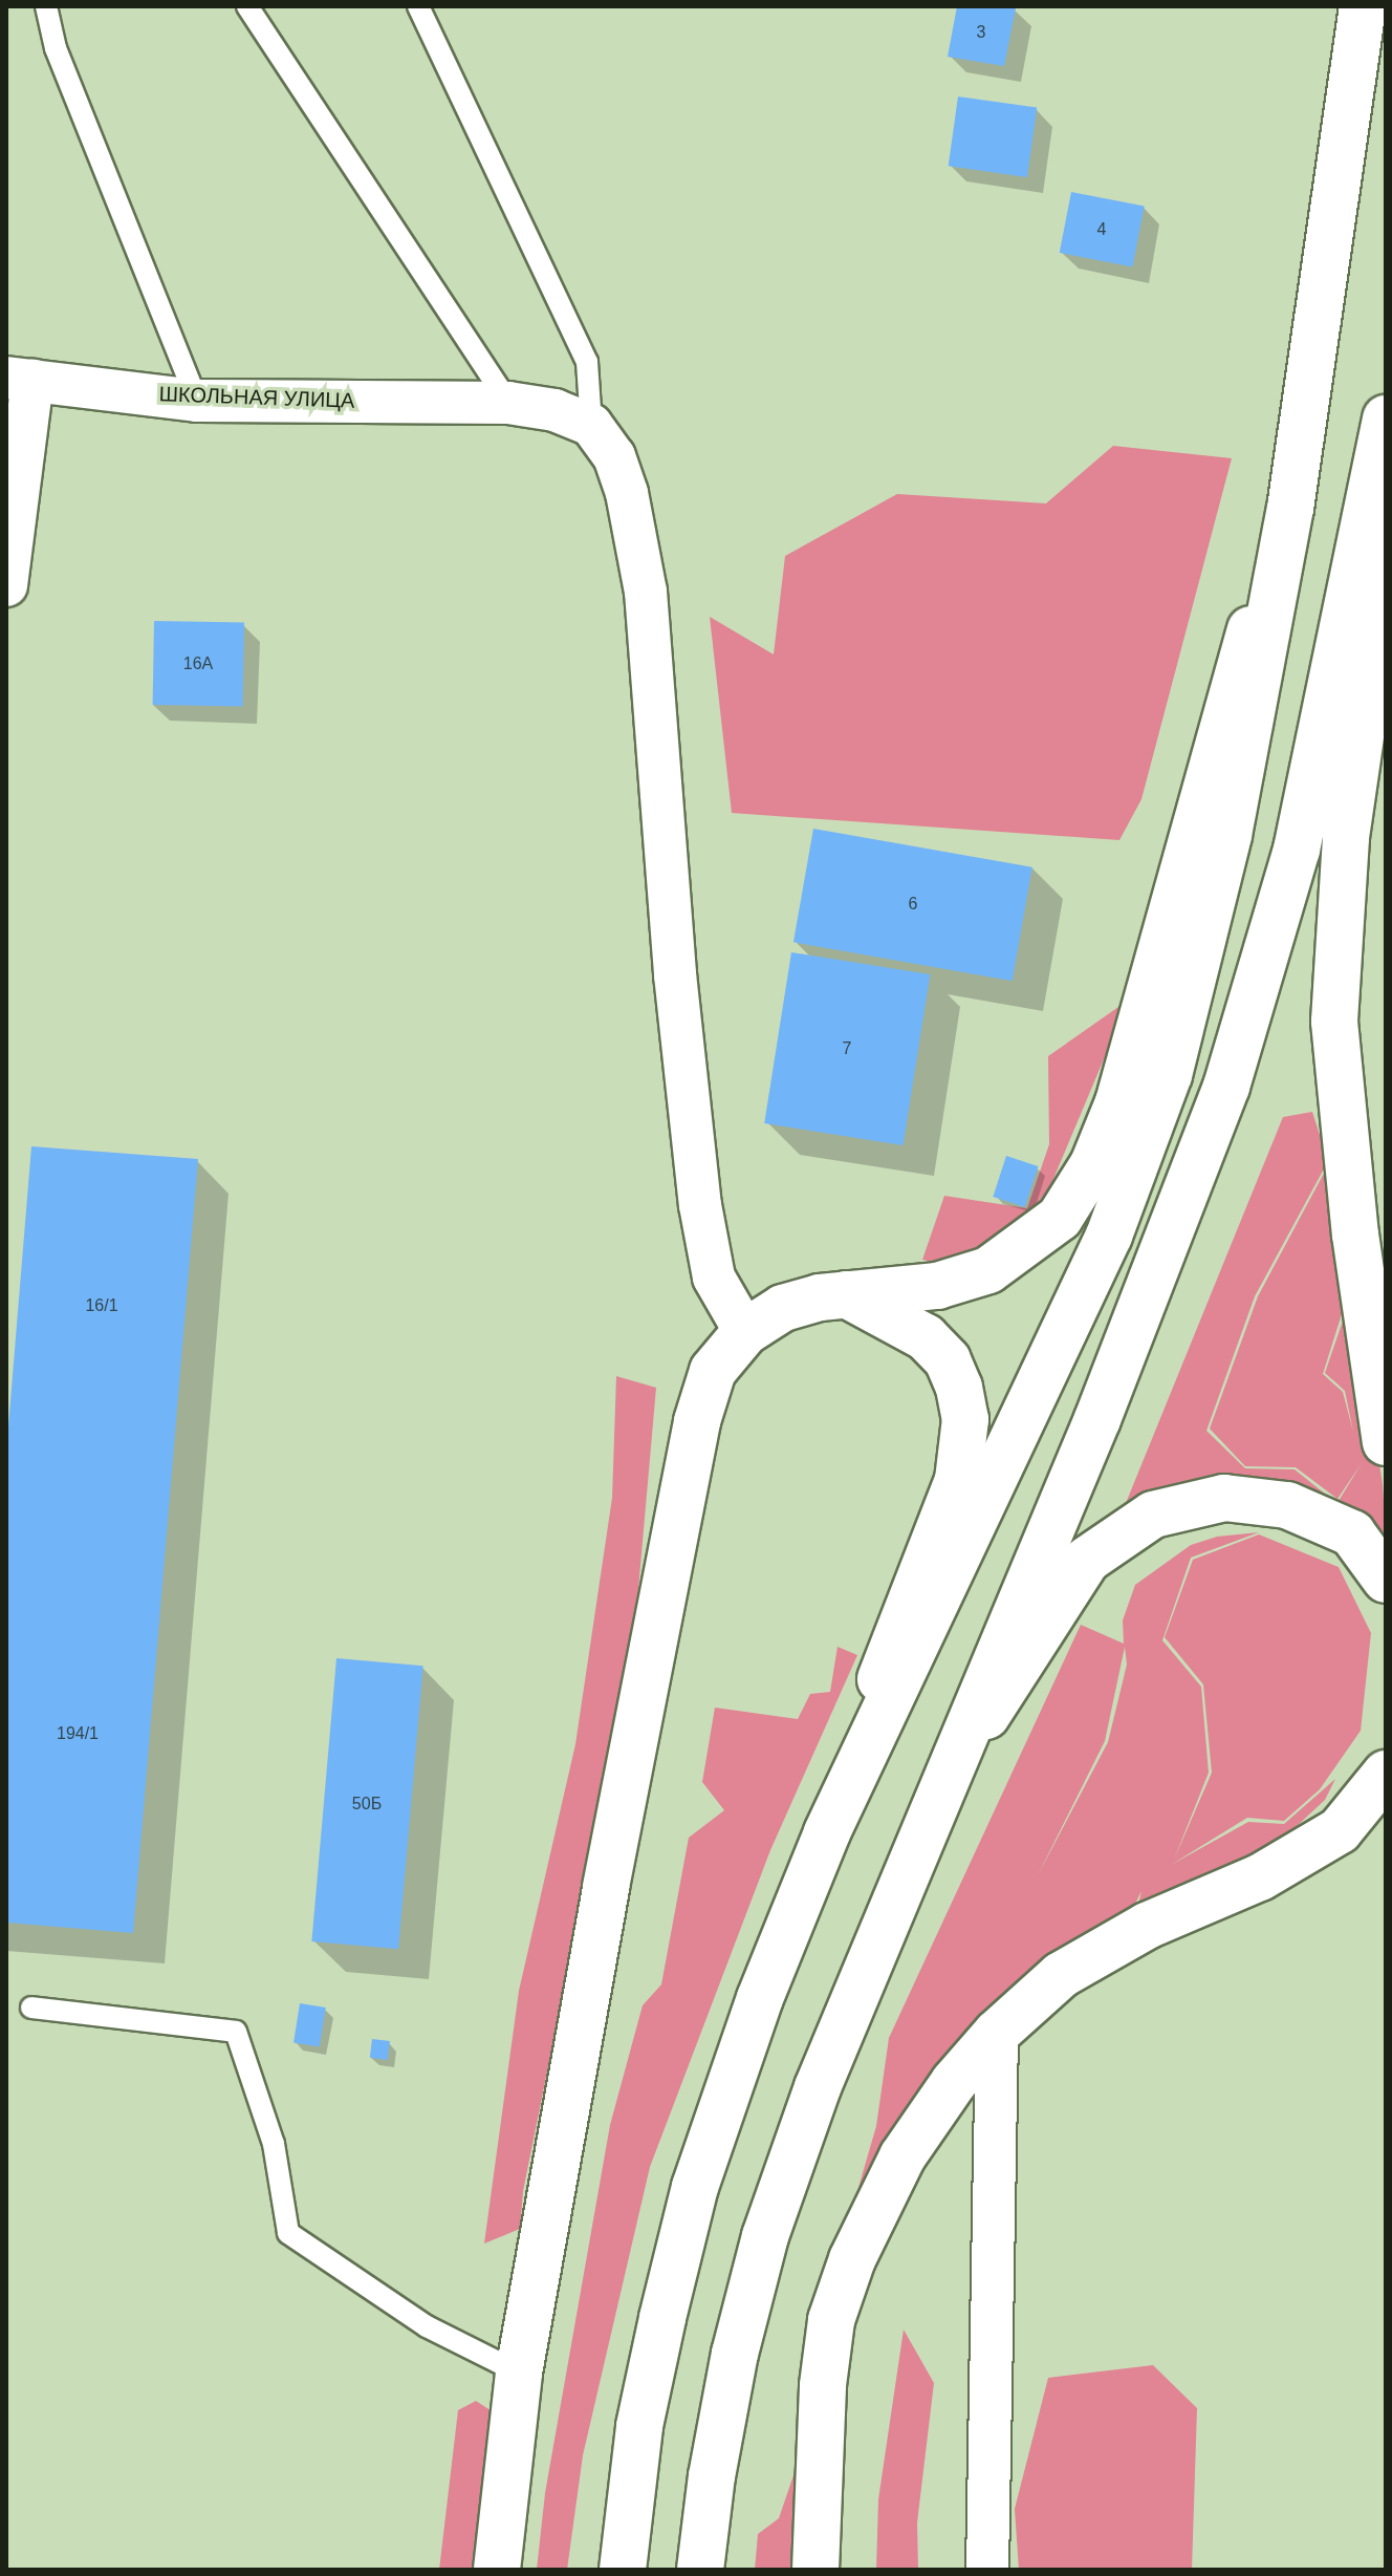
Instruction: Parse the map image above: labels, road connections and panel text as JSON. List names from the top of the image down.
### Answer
{
  "streets": {
    "street": ["ШКОЛЬНАЯ УЛИЦА"]
  },
  "house_numbers": [
    "3",
    "4",
    "16А",
    "6",
    "7",
    "16/1",
    "194/1",
    "50Б"
  ]
}
